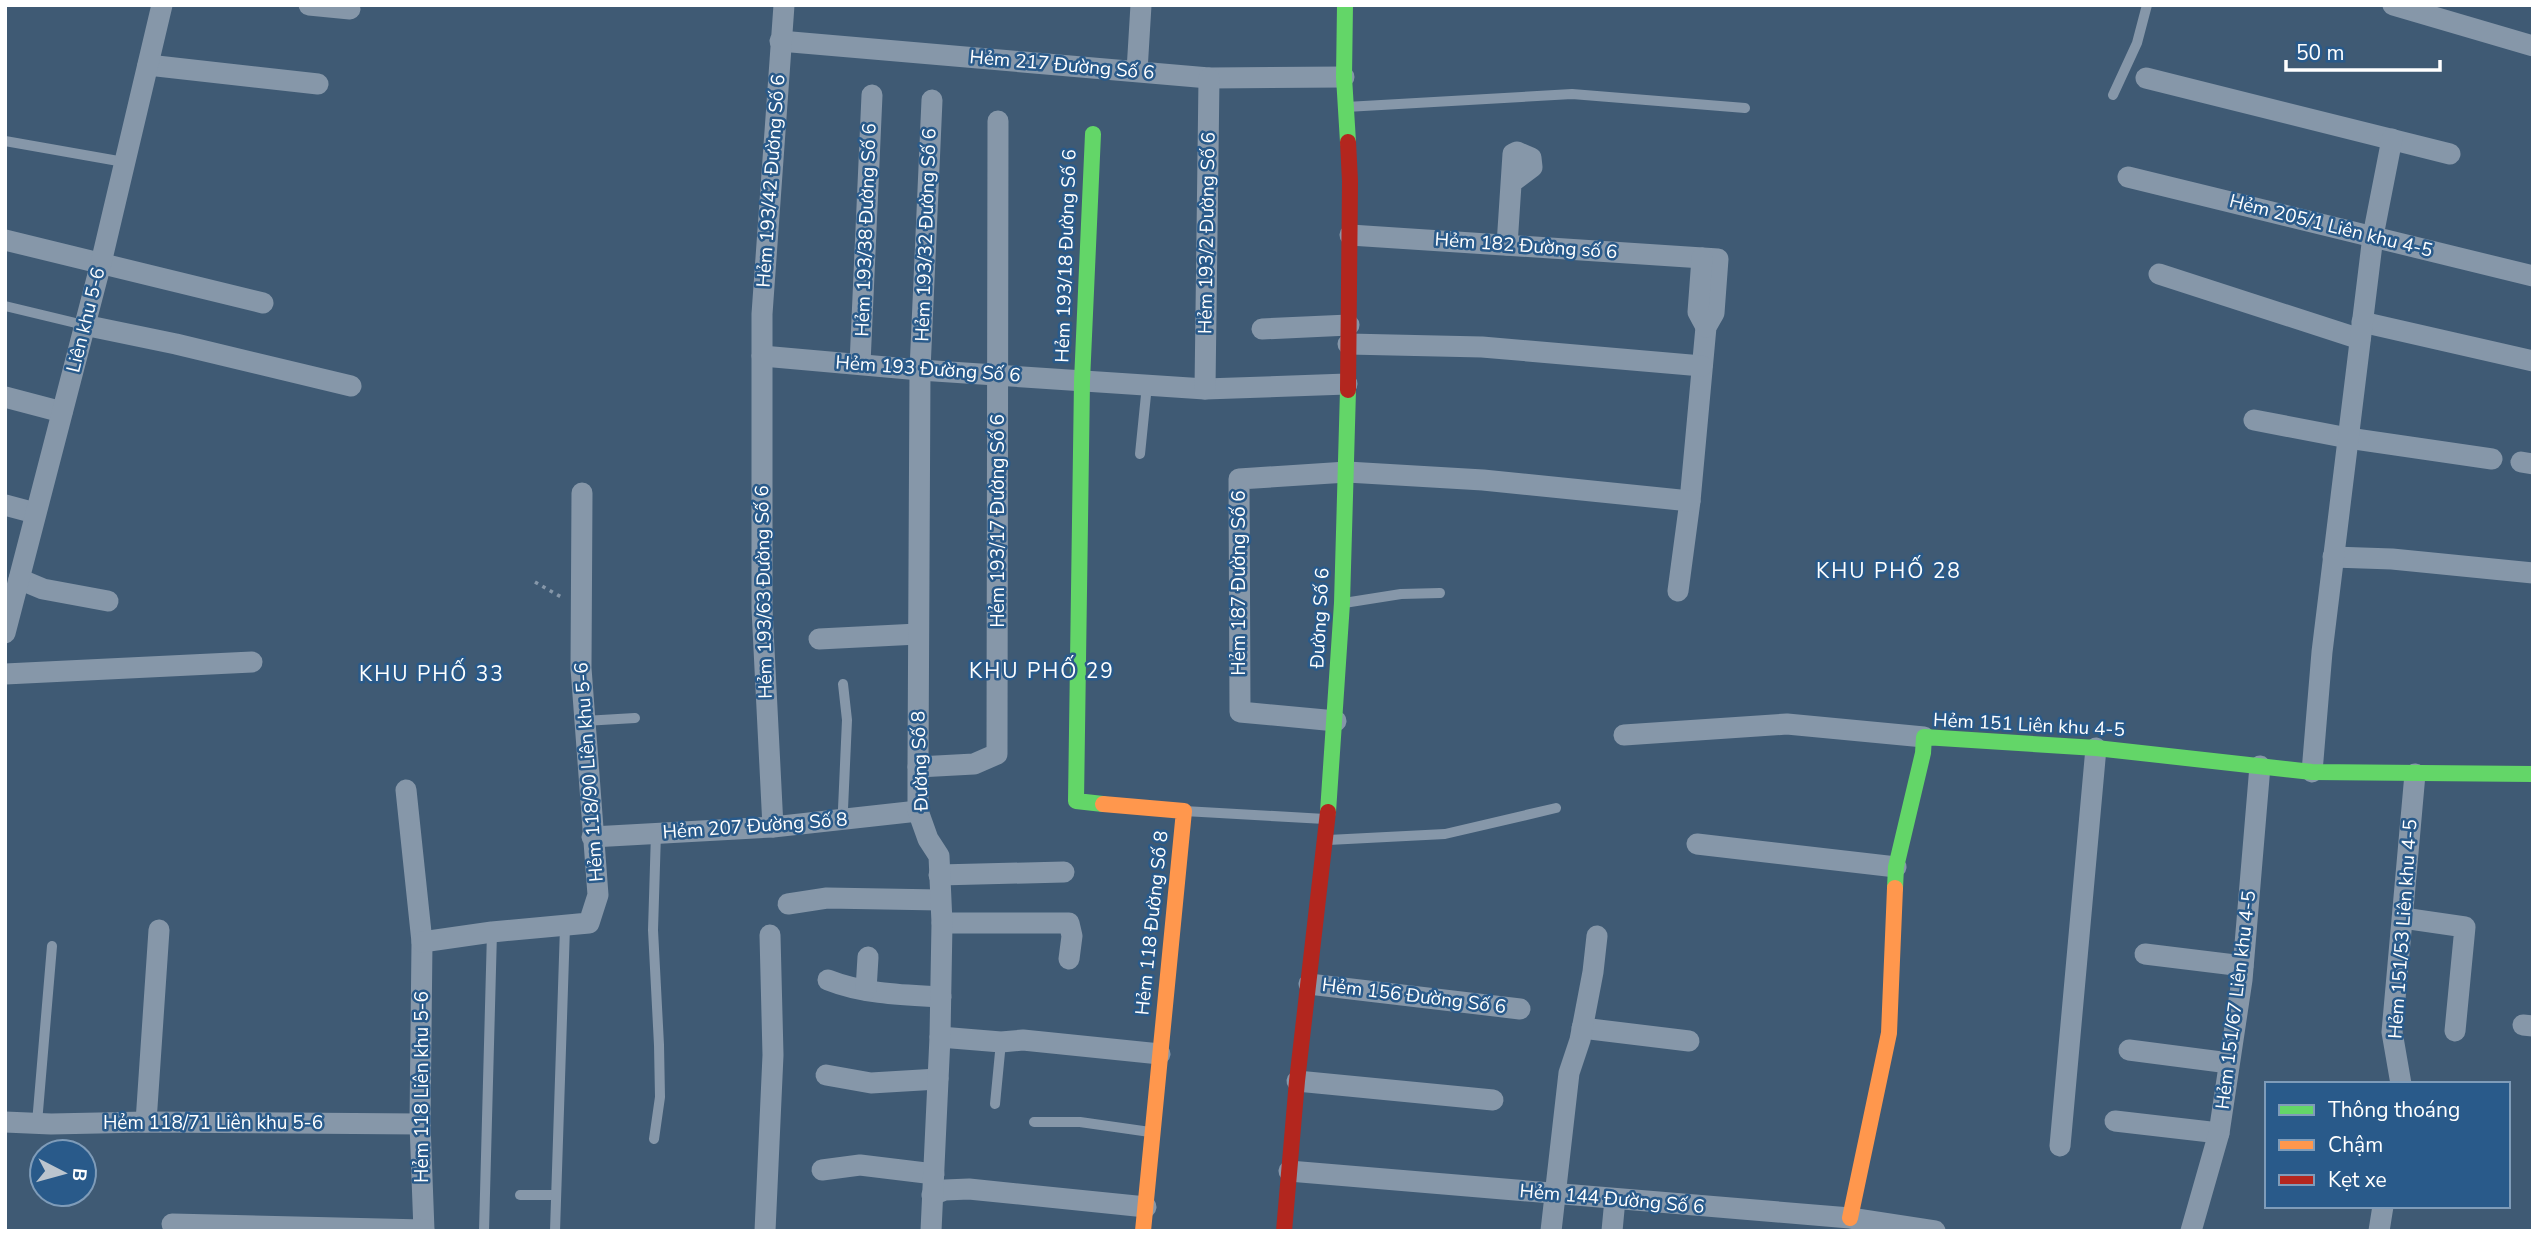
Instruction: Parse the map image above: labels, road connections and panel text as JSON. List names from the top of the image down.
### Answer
{
  "streets": {
    "street": [
      "Hẻm 217 Đường Số 6",
      "Hẻm 193/42 Đường Số 6",
      "Hẻm 205/1 Liên khu 4-5",
      "Hẻm 193/38 Đường Số 6",
      "Hẻm 193/2 Đường Số 6",
      "Hẻm 193/32 Đường Số 6",
      "Hẻm 182 Đường số 6",
      "Hẻm 193/18 Đường Số 6",
      "Liên khu 5-6",
      "Hẻm 193 Đường Số 6",
      "Hẻm 193/17 Đường Số 6",
      "Hẻm 187 Đường Số 6",
      "Hẻm 193/63 Đường Số 6",
      "Đường Số 6",
      "Hẻm 151 Liên khu 4-5",
      "Đường Số 8",
      "Hẻm 118/90 Liên khu 5-6",
      "Hẻm 207 Đường Số 8",
      "Hẻm 118 Đường Số 8",
      "Hẻm 151/53 Liên khu 4-5",
      "Hẻm 156 Đường Số 6",
      "Hẻm 151/67 Liên khu 4-5",
      "Hẻm 118 Liên khu 5-6",
      "Hẻm 118/71 Liên khu 5-6",
      "Hẻm 144 Đường Số 6"
    ]
  },
  "crossings": [
    ["Hẻm 217 Đường Số 6", "Hẻm 193/42 Đường Số 6"],
    ["Hẻm 217 Đường Số 6", "Hẻm 193/2 Đường Số 6"],
    ["Hẻm 217 Đường Số 6", "Đường Số 6"],
    ["Hẻm 193/42 Đường Số 6", "Hẻm 193 Đường Số 6"],
    ["Hẻm 193/42 Đường Số 6", "Hẻm 193/63 Đường Số 6"],
    ["Hẻm 193/38 Đường Số 6", "Hẻm 193 Đường Số 6"],
    ["Hẻm 193/2 Đường Số 6", "Hẻm 193 Đường Số 6"],
    ["Hẻm 193/32 Đường Số 6", "Hẻm 193 Đường Số 6"],
    ["Hẻm 193/32 Đường Số 6", "Đường Số 8"],
    ["Hẻm 182 Đường số 6", "Đường Số 6"],
    ["Hẻm 193/18 Đường Số 6", "Hẻm 193 Đường Số 6"],
    ["Hẻm 193/18 Đường Số 6", "Hẻm 118 Đường Số 8"],
    ["Hẻm 193 Đường Số 6", "Hẻm 193/17 Đường Số 6"],
    ["Hẻm 193 Đường Số 6", "Hẻm 193/63 Đường Số 6"],
    ["Hẻm 193 Đường Số 6", "Đường Số 6"],
    ["Hẻm 193 Đường Số 6", "Đường Số 8"],
    ["Hẻm 193 Đường Số 6", "Hẻm 118 Đường Số 8"],
    ["Hẻm 193/17 Đường Số 6", "Đường Số 8"],
    ["Hẻm 187 Đường Số 6", "Đường Số 6"],
    ["Hẻm 193/63 Đường Số 6", "Hẻm 207 Đường Số 8"],
    ["Đường Số 6", "Hẻm 156 Đường Số 6"],
    ["Đường Số 6", "Hẻm 144 Đường Số 6"],
    ["Hẻm 151 Liên khu 4-5", "Hẻm 151/53 Liên khu 4-5"],
    ["Hẻm 151 Liên khu 4-5", "Hẻm 151/67 Liên khu 4-5"],
    ["Hẻm 151 Liên khu 4-5", "Hẻm 144 Đường Số 6"],
    ["Đường Số 8", "Hẻm 207 Đường Số 8"],
    ["Hẻm 118/90 Liên khu 5-6", "Hẻm 207 Đường Số 8"],
    ["Hẻm 118/90 Liên khu 5-6", "Hẻm 118 Liên khu 5-6"],
    ["Hẻm 118 Liên khu 5-6", "Hẻm 118/71 Liên khu 5-6"]
  ],
  "districts": ["KHU PHỐ 28", "KHU PHỐ 29", "KHU PHỐ 33"],
  "legend": ["Thông thoáng", "Chậm", "Kẹt xe"],
  "scale_bar": "50 m",
  "north": "right"
}
